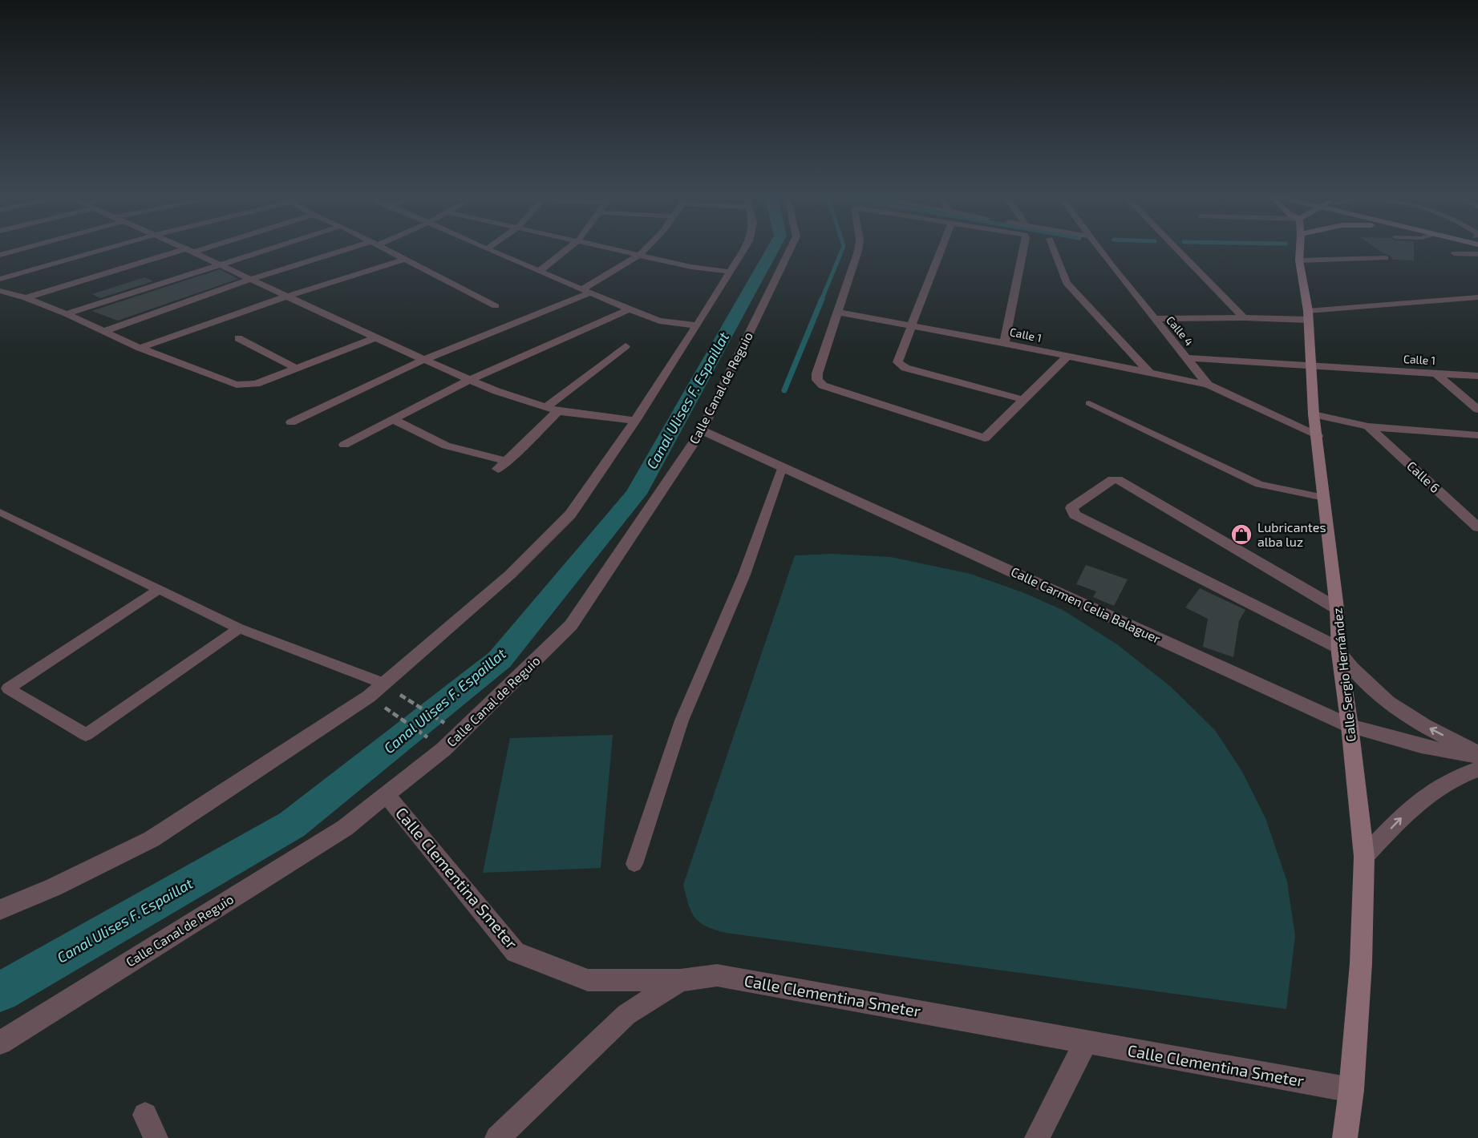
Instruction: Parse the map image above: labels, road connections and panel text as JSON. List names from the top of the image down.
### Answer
{
  "streets": {
    "street": [
      "Calle 4",
      "Calle 1",
      "Calle Canal de Reguio",
      "Calle 6",
      "Calle Carmen Celia Balaguer",
      "Calle Sergio Hernández",
      "Calle Clementina Smeter"
    ]
  },
  "crossings": [
    ["Calle 4", "Calle 1"],
    ["Calle 4", "Calle Sergio Hernández"],
    ["Calle 1", "Calle Sergio Hernández"],
    ["Calle Canal de Reguio", "Calle Carmen Celia Balaguer"],
    ["Calle Canal de Reguio", "Calle Clementina Smeter"],
    ["Calle Carmen Celia Balaguer", "Calle Sergio Hernández"],
    ["Calle Sergio Hernández", "Calle Clementina Smeter"]
  ],
  "water": ["Canal Ulises F. Espaillat"],
  "places": {
    "shop": ["Lubricantes alba luz"]
  }
}
